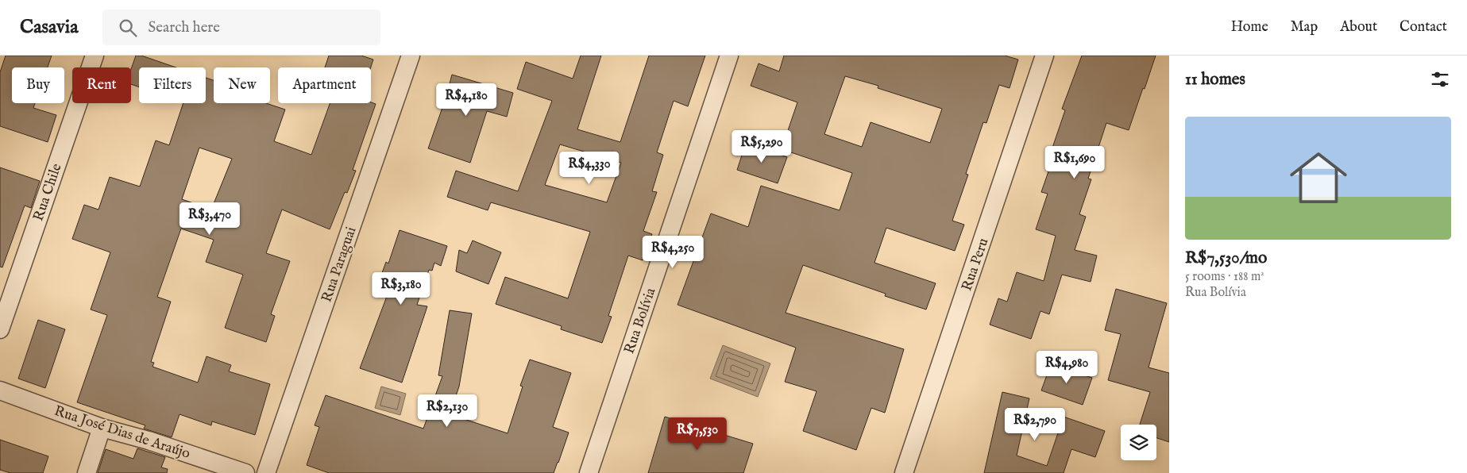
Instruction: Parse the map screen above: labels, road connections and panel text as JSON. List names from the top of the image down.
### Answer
{
  "streets": {
    "street": [
      "Rua Chile",
      "Rua Paraguai",
      "Rua Peru",
      "Rua Bolívia",
      "Rua José Dias de Araújo"
    ]
  },
  "page": {
    "header": "Casavia",
    "search": "Search here",
    "nav": [
      "Home",
      "Map",
      "About",
      "Contact"
    ],
    "heading": "11 homes",
    "chip": [
      "Buy",
      "Rent",
      "Filters",
      "New",
      "Apartment"
    ],
    "price": [
      "R$4,180",
      "R$5,290",
      "R$1,690",
      "R$4,330",
      "R$3,470",
      "R$4,250",
      "R$3,180",
      "R$4,980",
      "R$2,130",
      "R$2,790",
      "R$7,530"
    ],
    "list": [
      {
        "name": "R$7,530/mo",
        "note": "5 rooms · 188 m² · Rua Bolívia"
      }
    ]
  }
}
